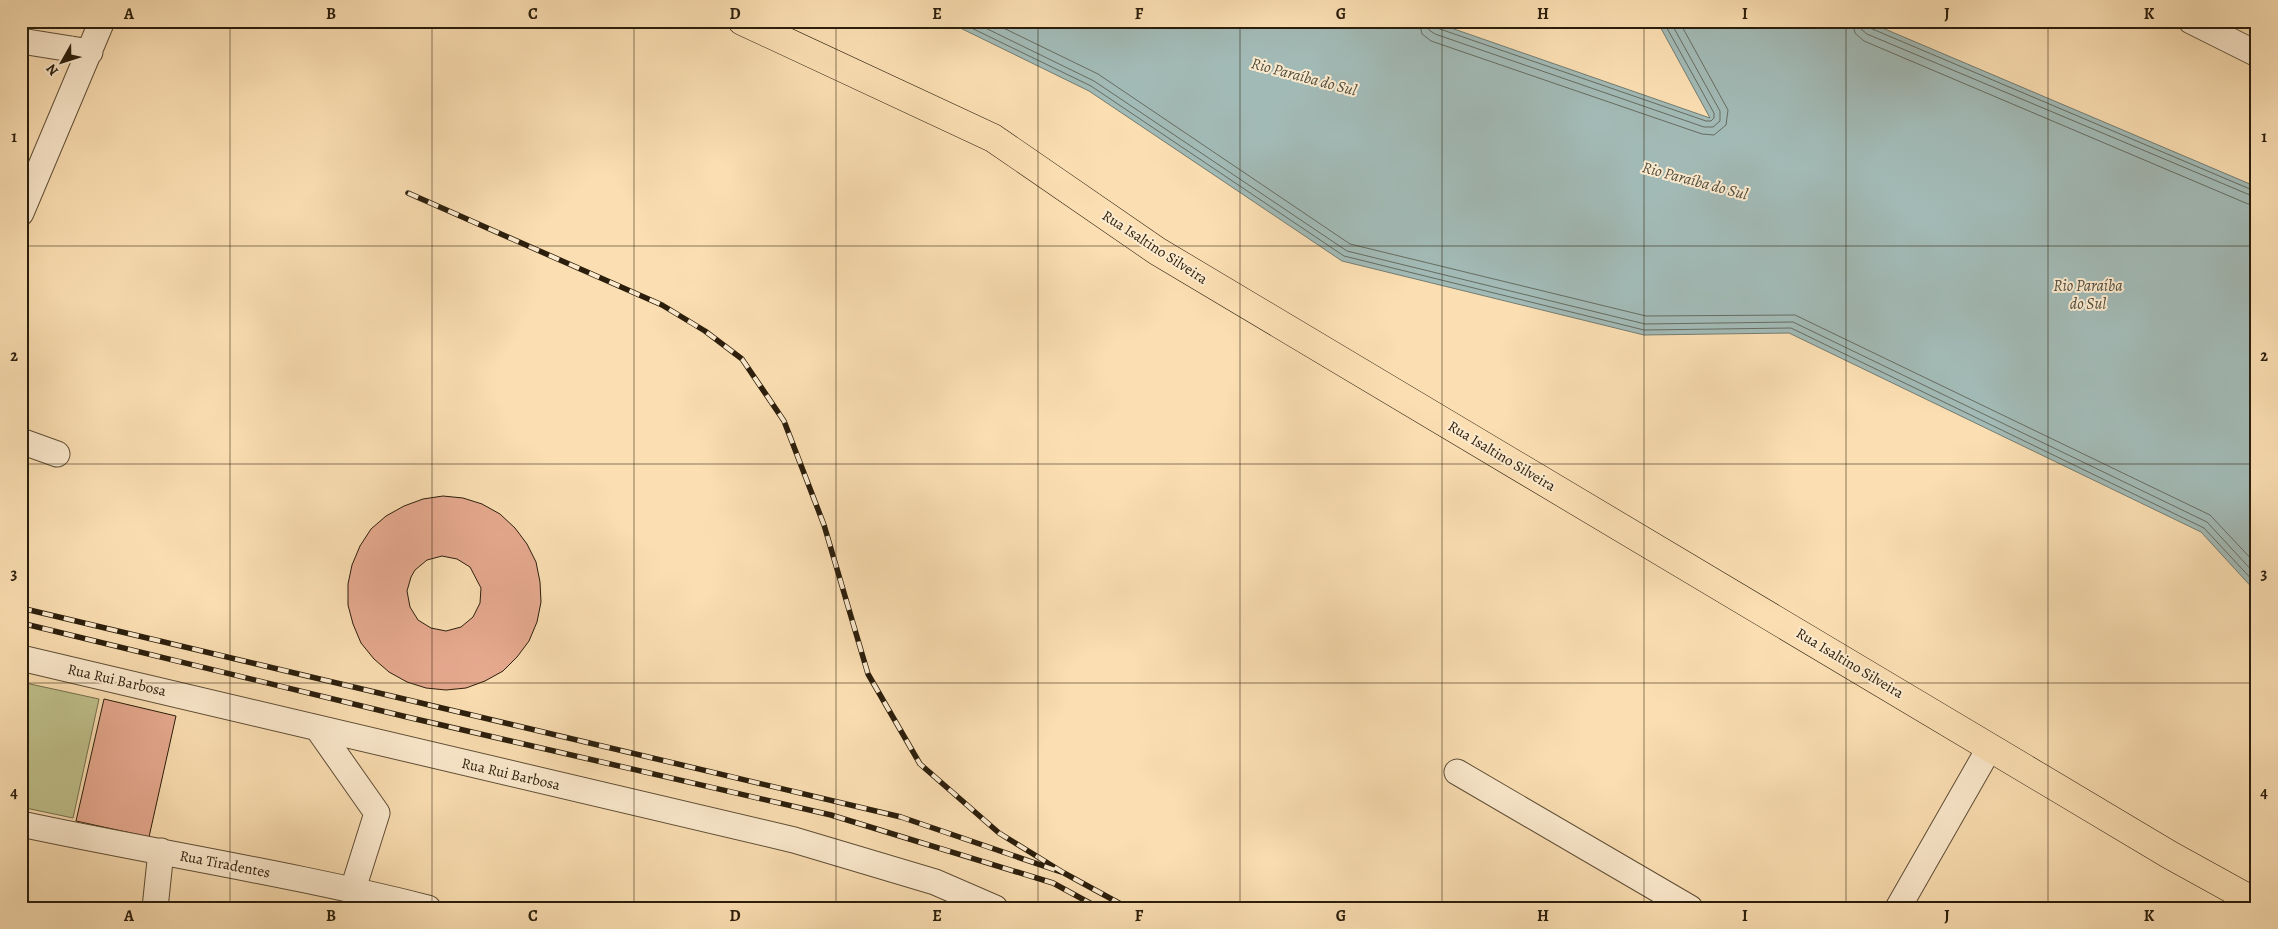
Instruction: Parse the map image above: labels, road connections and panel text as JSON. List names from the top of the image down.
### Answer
{
  "streets": {
    "main road": ["Rua Isaltino Silveira"],
    "street": ["Rua Rui Barbosa", "Rua Tiradentes"]
  },
  "water": ["Rio Paraíba do Sul"],
  "north": "bottom left",
  "grid": {
    "columns": [
      "A",
      "B",
      "C",
      "D",
      "E",
      "F",
      "G",
      "H",
      "I",
      "J",
      "K"
    ],
    "rows": [
      "1",
      "2",
      "3",
      "4"
    ]
  }
}
